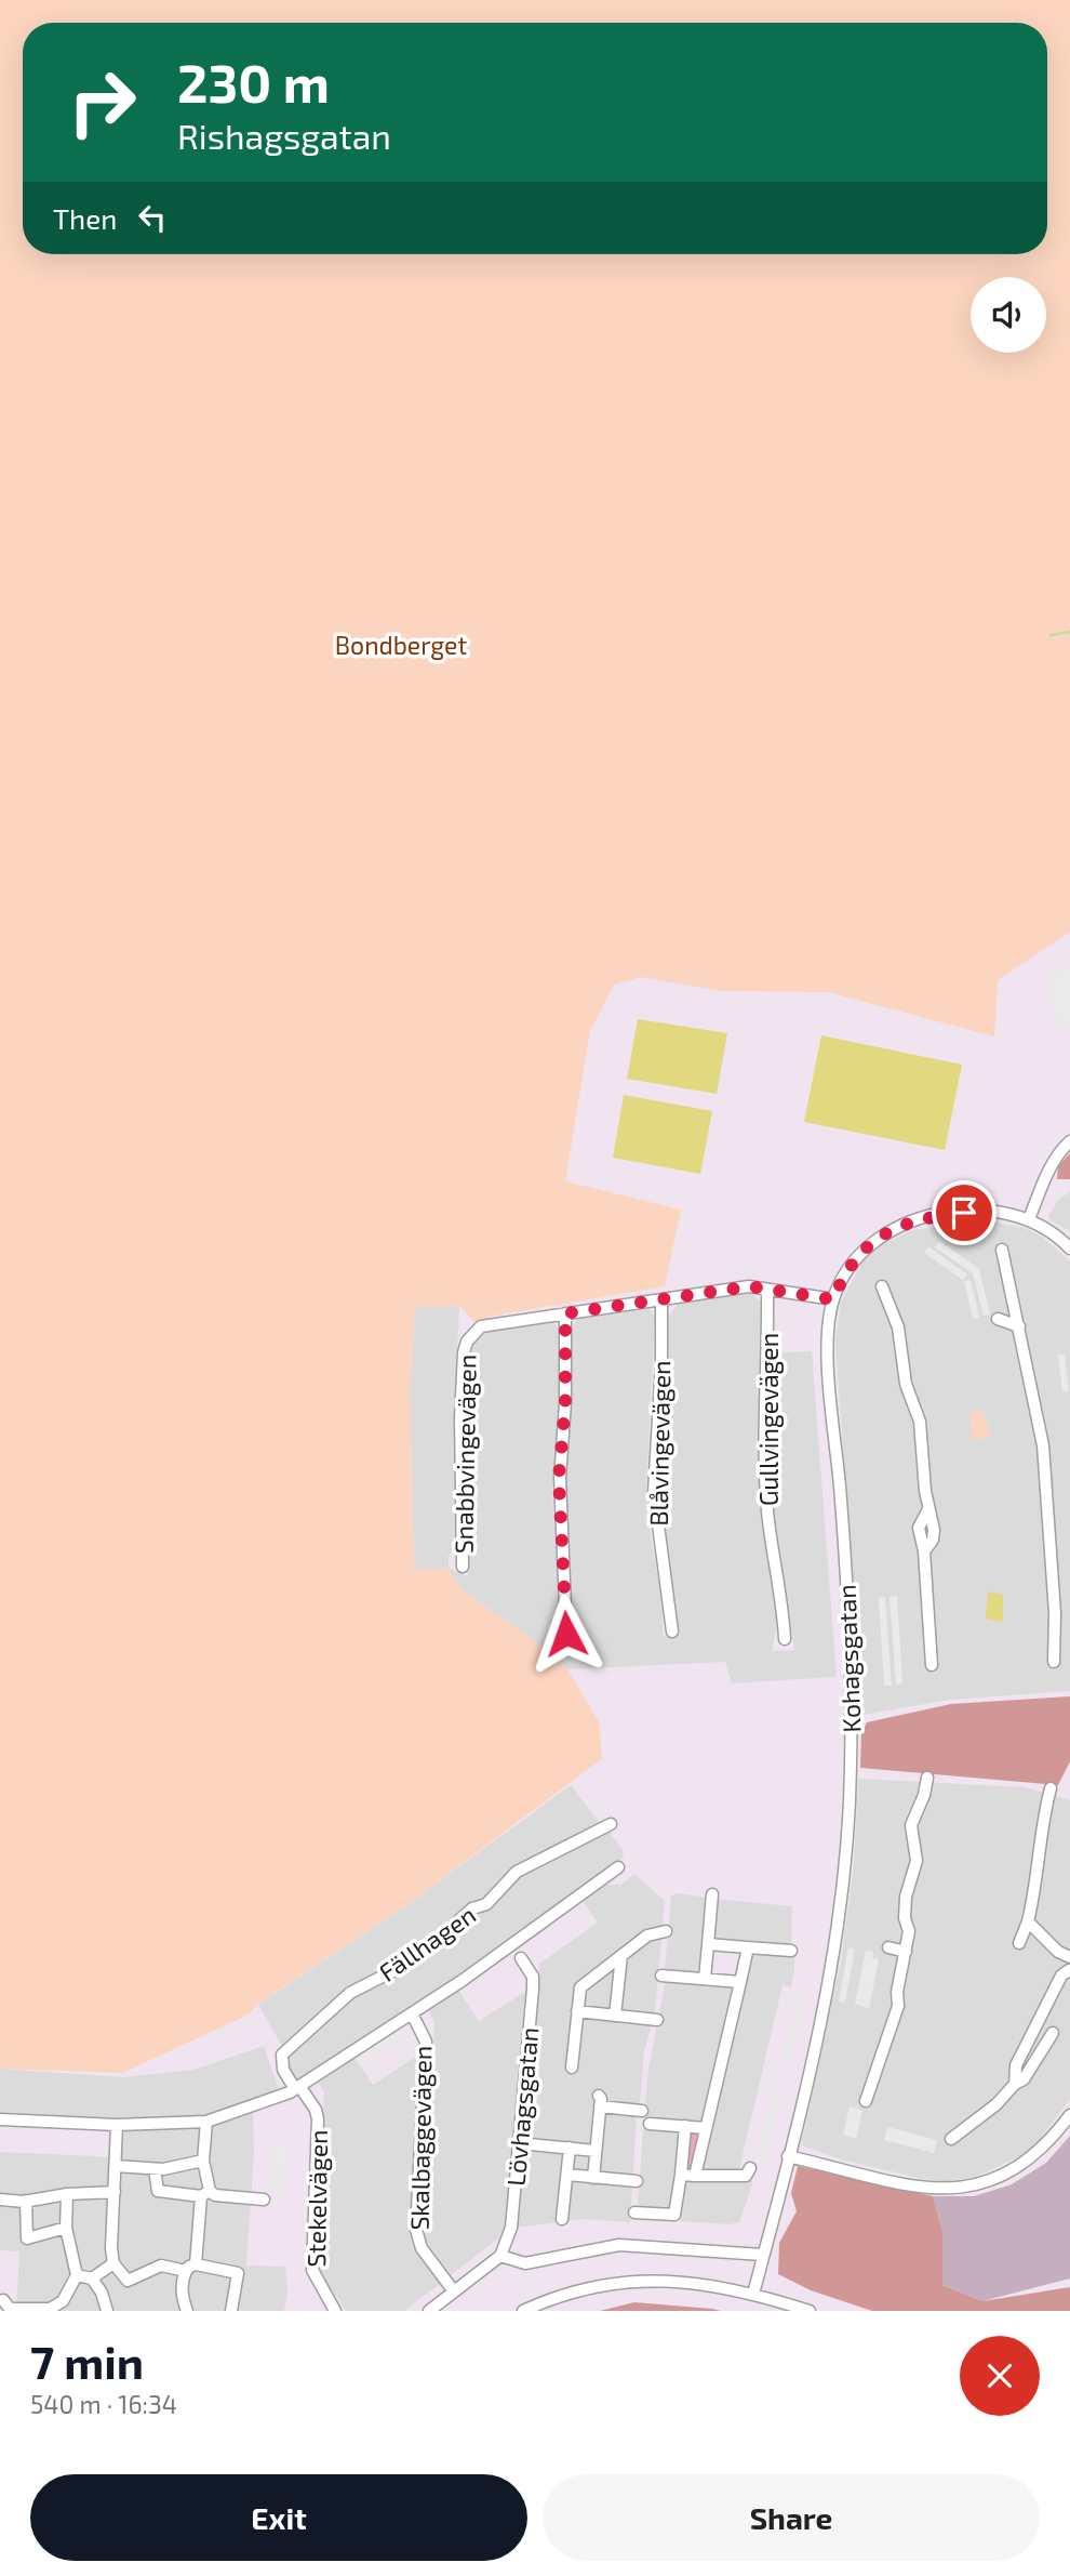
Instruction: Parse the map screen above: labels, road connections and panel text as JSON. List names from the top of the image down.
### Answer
{
  "streets": {
    "street": [
      "Gullvingevägen",
      "Blåvingevägen",
      "Snabbvingevägen",
      "Kohagsgatan",
      "Fällhagen",
      "Lövhagsgatan",
      "Skalbaggevägen",
      "Stekelvägen"
    ]
  },
  "crossings": [
    ["Fällhagen", "Stekelvägen"]
  ],
  "parks": ["Bondberget"],
  "page": {
    "turn": ["230 m", "Rishagsgatan"],
    "then": "Then",
    "heading": ["7 min", "540 m · 16:34"],
    "buttons": ["Exit", "Share"]
  }
}
